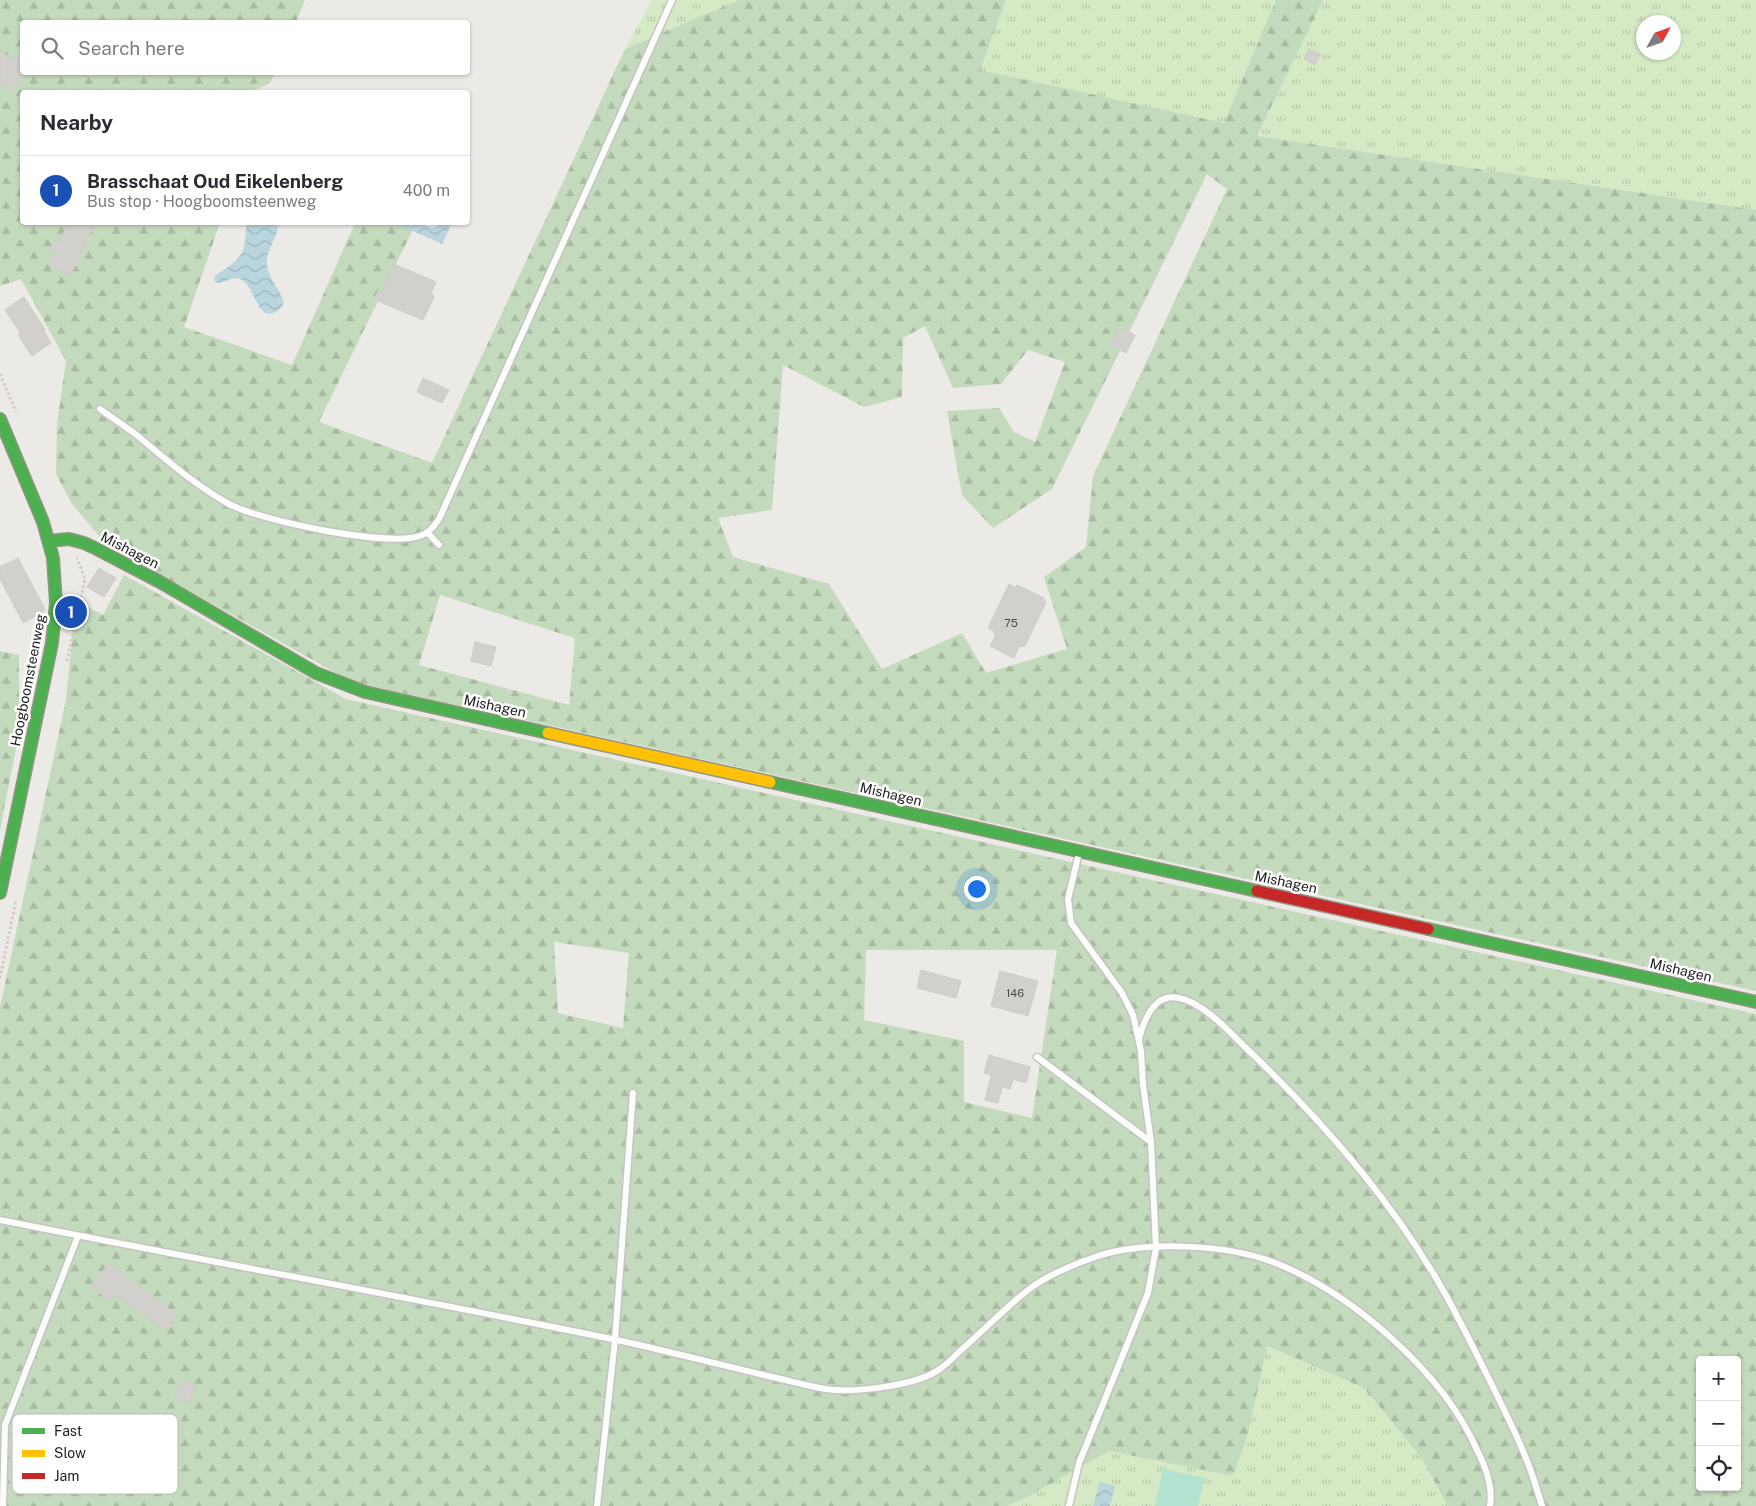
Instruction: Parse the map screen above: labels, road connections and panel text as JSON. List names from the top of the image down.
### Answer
{
  "streets": {
    "street": ["Mishagen", "Hoogboomsteenweg"]
  },
  "crossings": [
    ["Mishagen", "Hoogboomsteenweg"]
  ],
  "house_numbers": ["75", "146"],
  "legend": ["Fast", "Slow", "Jam"],
  "north": "top right",
  "page": {
    "search": "Search here",
    "heading": "Nearby",
    "list": [
      {
        "mark": "1",
        "name": "Brasschaat Oud Eikelenberg",
        "note": "Bus stop · Hoogboomsteenweg",
        "value": "400 m"
      }
    ],
    "pins": "1",
    "map_buttons": ["+", "−"]
  }
}
